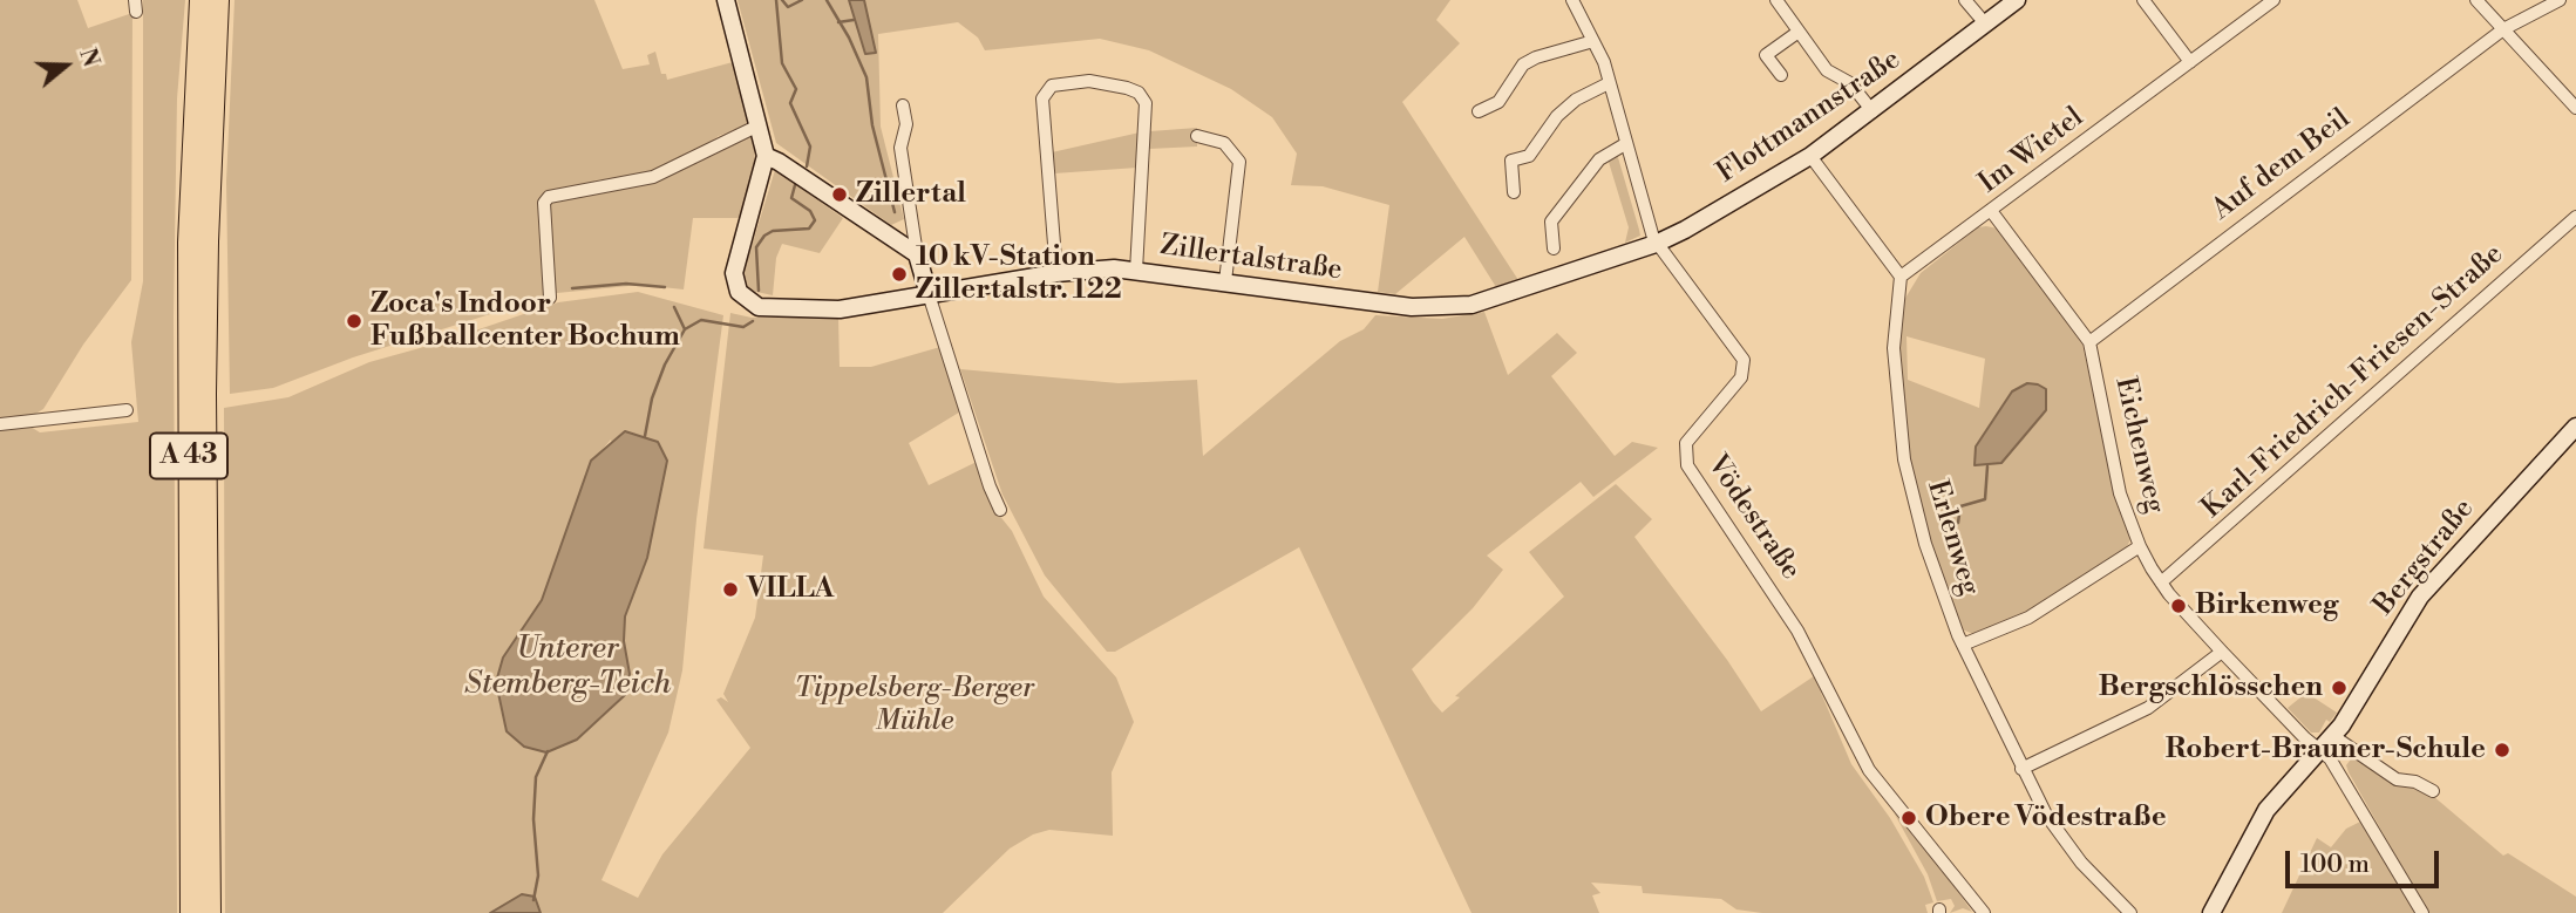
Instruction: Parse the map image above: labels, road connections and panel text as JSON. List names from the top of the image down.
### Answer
{
  "streets": {
    "highway": ["A 43"],
    "street": [
      "Flottmannstraße",
      "Im Wietel",
      "Auf dem Beil",
      "Zillertalstraße",
      "Karl-Friedrich-Friesen-Straße",
      "Eichenweg",
      "Vödestraße",
      "Erlenweg",
      "Bergstraße"
    ]
  },
  "crossings": [
    ["Flottmannstraße", "Zillertalstraße"],
    ["Flottmannstraße", "Vödestraße"],
    ["Im Wietel", "Eichenweg"],
    ["Im Wietel", "Erlenweg"],
    ["Auf dem Beil", "Eichenweg"],
    ["Zillertalstraße", "Vödestraße"],
    ["Karl-Friedrich-Friesen-Straße", "Eichenweg"],
    ["Eichenweg", "Bergstraße"]
  ],
  "water": ["Unterer Stemberg-Teich"],
  "parks": ["Tippelsberg-Berger Mühle"],
  "places": [
    "Zillertal",
    "10 kV-Station Zillertalstr. 122",
    "Zoca's Indoor Fußballcenter Bochum",
    "VILLA",
    "Birkenweg",
    "Bergschlösschen",
    "Robert-Brauner-Schule",
    "Obere Vödestraße"
  ],
  "scale_bar": "100 m",
  "north": "right"
}
